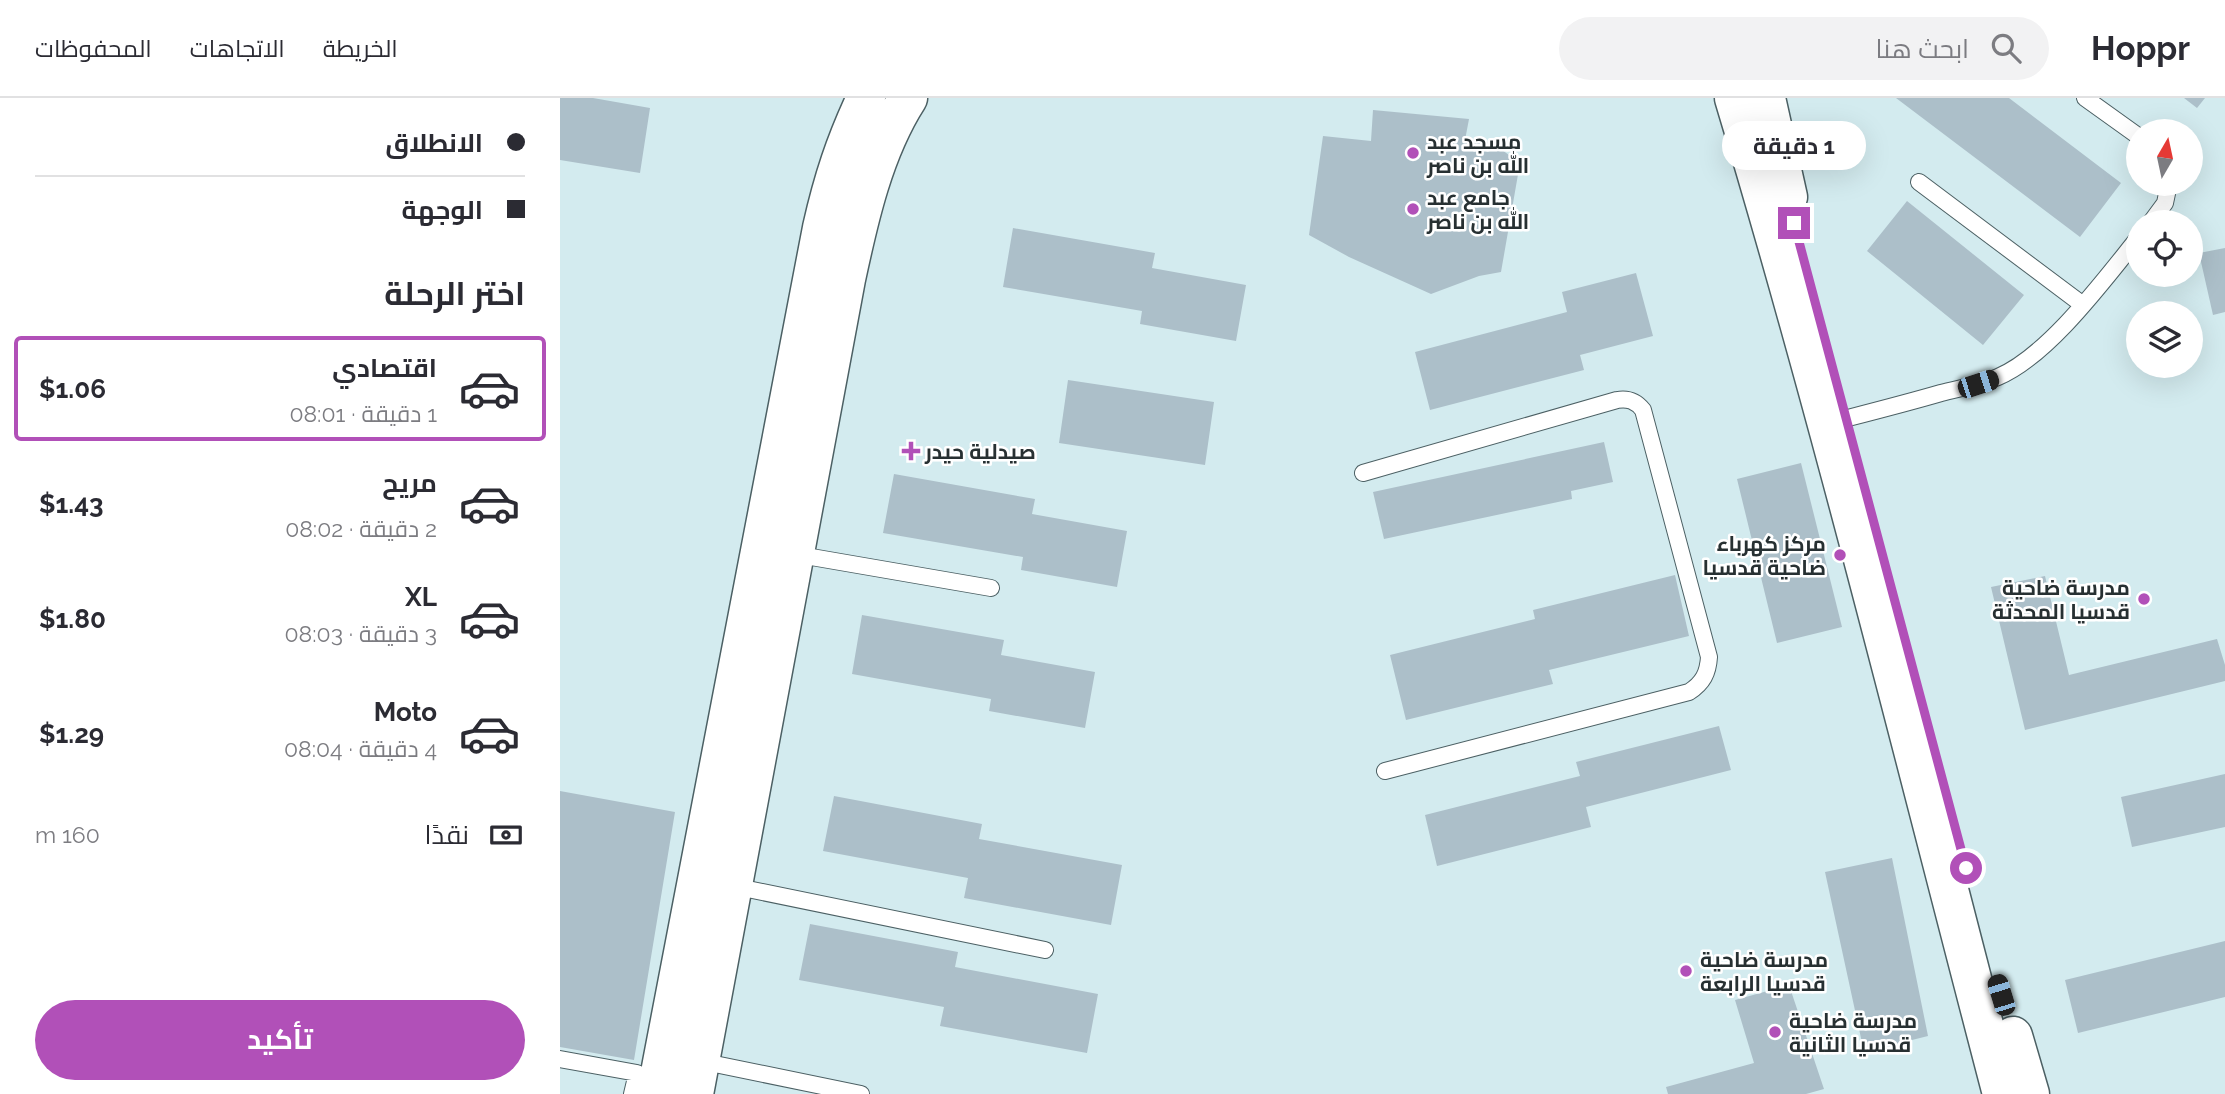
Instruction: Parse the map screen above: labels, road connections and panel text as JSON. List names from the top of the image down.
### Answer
{
  "places": {
    "other": [
      "مسجد عبد الله بن ناصر",
      "جامع عبد الله بن ناصر",
      "مركز كهرباء ضاحية قدسيا",
      "مدرسة ضاحية قدسيا المحدثة",
      "مدرسة ضاحية قدسيا الرابعة",
      "مدرسة ضاحية قدسيا الثانية"
    ],
    "health": ["صيدلية حيدر"]
  },
  "north": "top",
  "page": {
    "header": "Hoppr",
    "search": "ابحث هنا",
    "nav": ["الخريطة", "الاتجاهات", "المحفوظات"],
    "banner": ["الانطلاق", "الوجهة"],
    "bubble": "1 دقيقة",
    "heading": "اختر الرحلة",
    "list": [
      {
        "name": "اقتصادي",
        "note": "1 دقيقة · 08:01",
        "value": "$1.06"
      },
      {
        "name": "مريح",
        "note": "2 دقيقة · 08:02",
        "value": "$1.43"
      },
      {
        "name": "XL",
        "note": "3 دقيقة · 08:03",
        "value": "$1.80"
      },
      {
        "name": "Moto",
        "note": "4 دقيقة · 08:04",
        "value": "$1.29"
      }
    ],
    "pay": ["نقدًا", "160 m"],
    "buttons": "تأكيد"
  }
}
